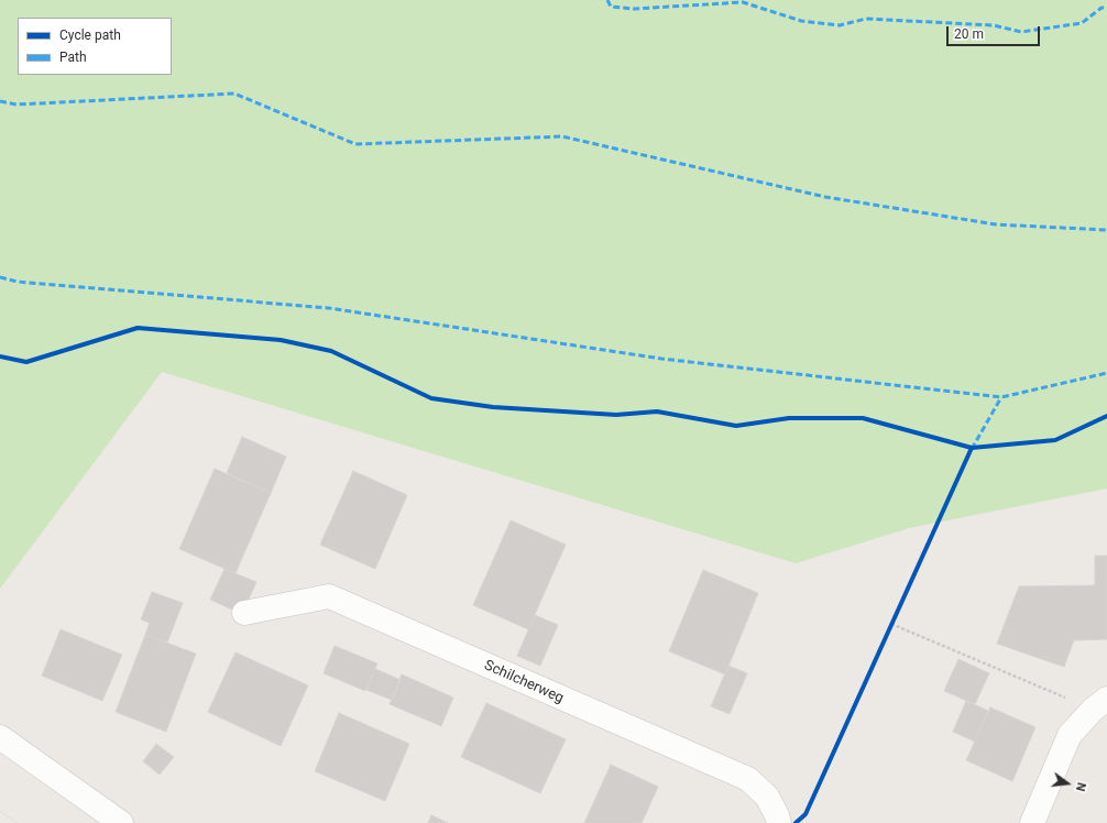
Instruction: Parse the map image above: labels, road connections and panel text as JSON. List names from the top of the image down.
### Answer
{
  "streets": {
    "street": ["Schilcherweg"]
  },
  "legend": ["Cycle path", "Path"],
  "scale_bar": "20 m",
  "north": "right"
}
